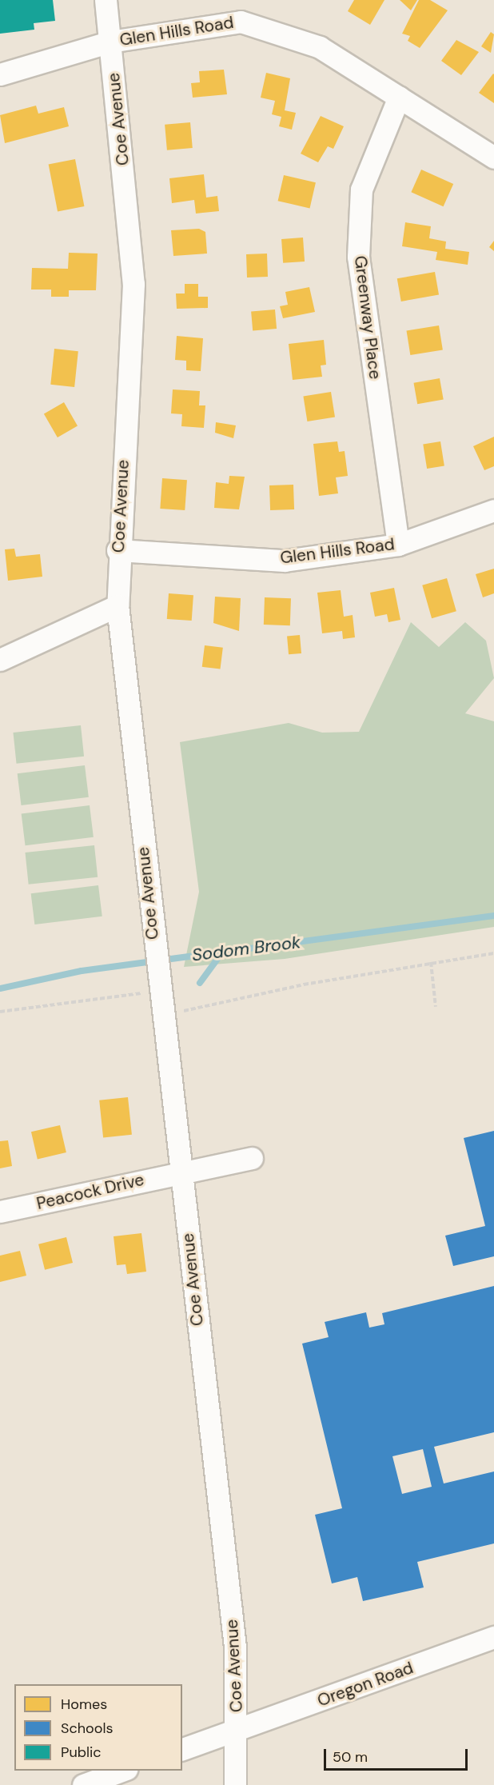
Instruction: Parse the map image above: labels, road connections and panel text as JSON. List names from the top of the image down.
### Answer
{
  "streets": {
    "street": [
      "Glen Hills Road",
      "Coe Avenue",
      "Greenway Place",
      "Peacock Drive",
      "Oregon Road"
    ]
  },
  "crossings": [
    ["Glen Hills Road", "Coe Avenue"],
    ["Glen Hills Road", "Greenway Place"],
    ["Coe Avenue", "Peacock Drive"],
    ["Coe Avenue", "Oregon Road"]
  ],
  "water": ["Sodom Brook"],
  "legend": ["Homes", "Schools", "Public"],
  "scale_bar": "50 m"
}
